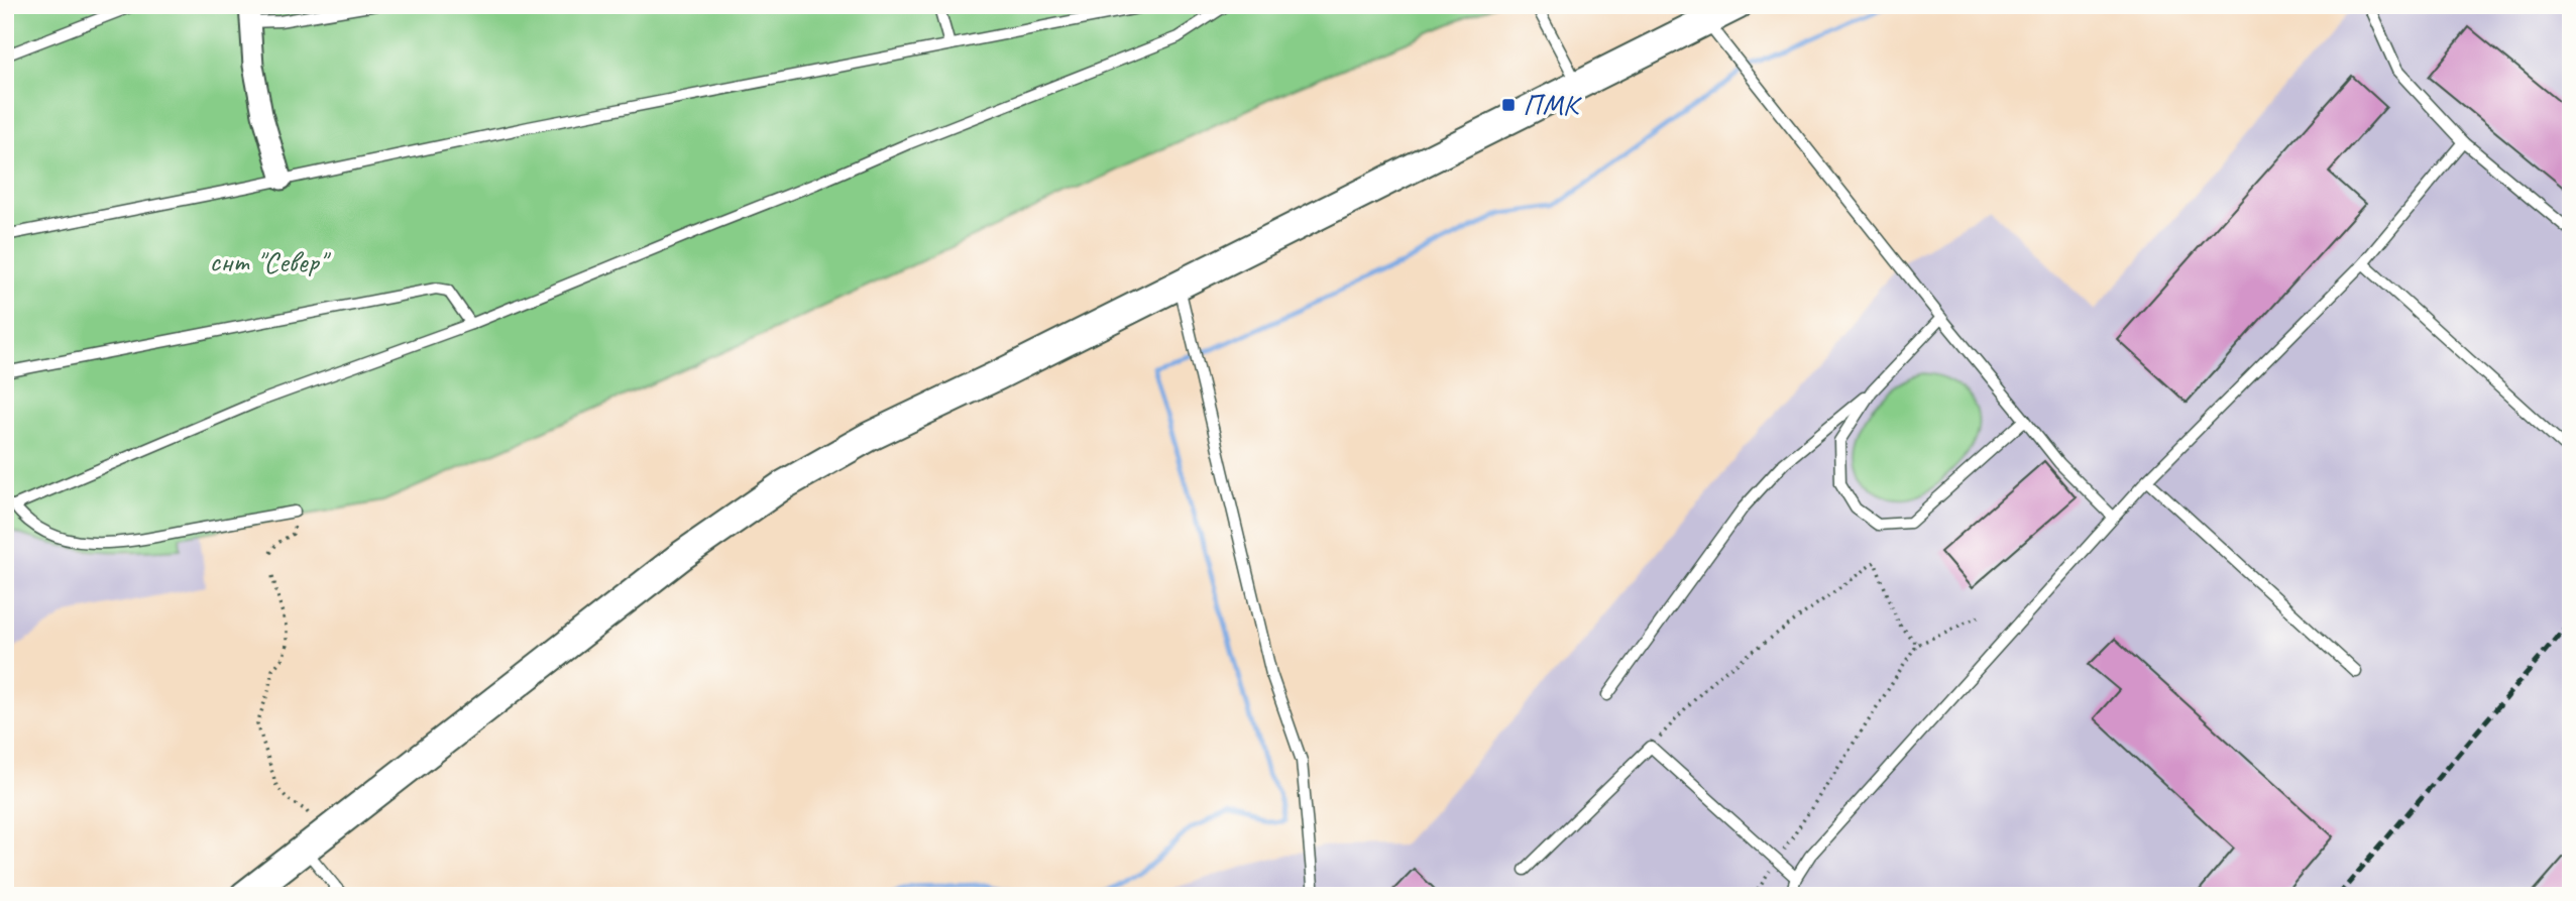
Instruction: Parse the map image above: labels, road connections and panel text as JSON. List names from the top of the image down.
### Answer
{
  "parks": ["снт \"Север\""],
  "places": {
    "transit": ["ПМК"]
  }
}
